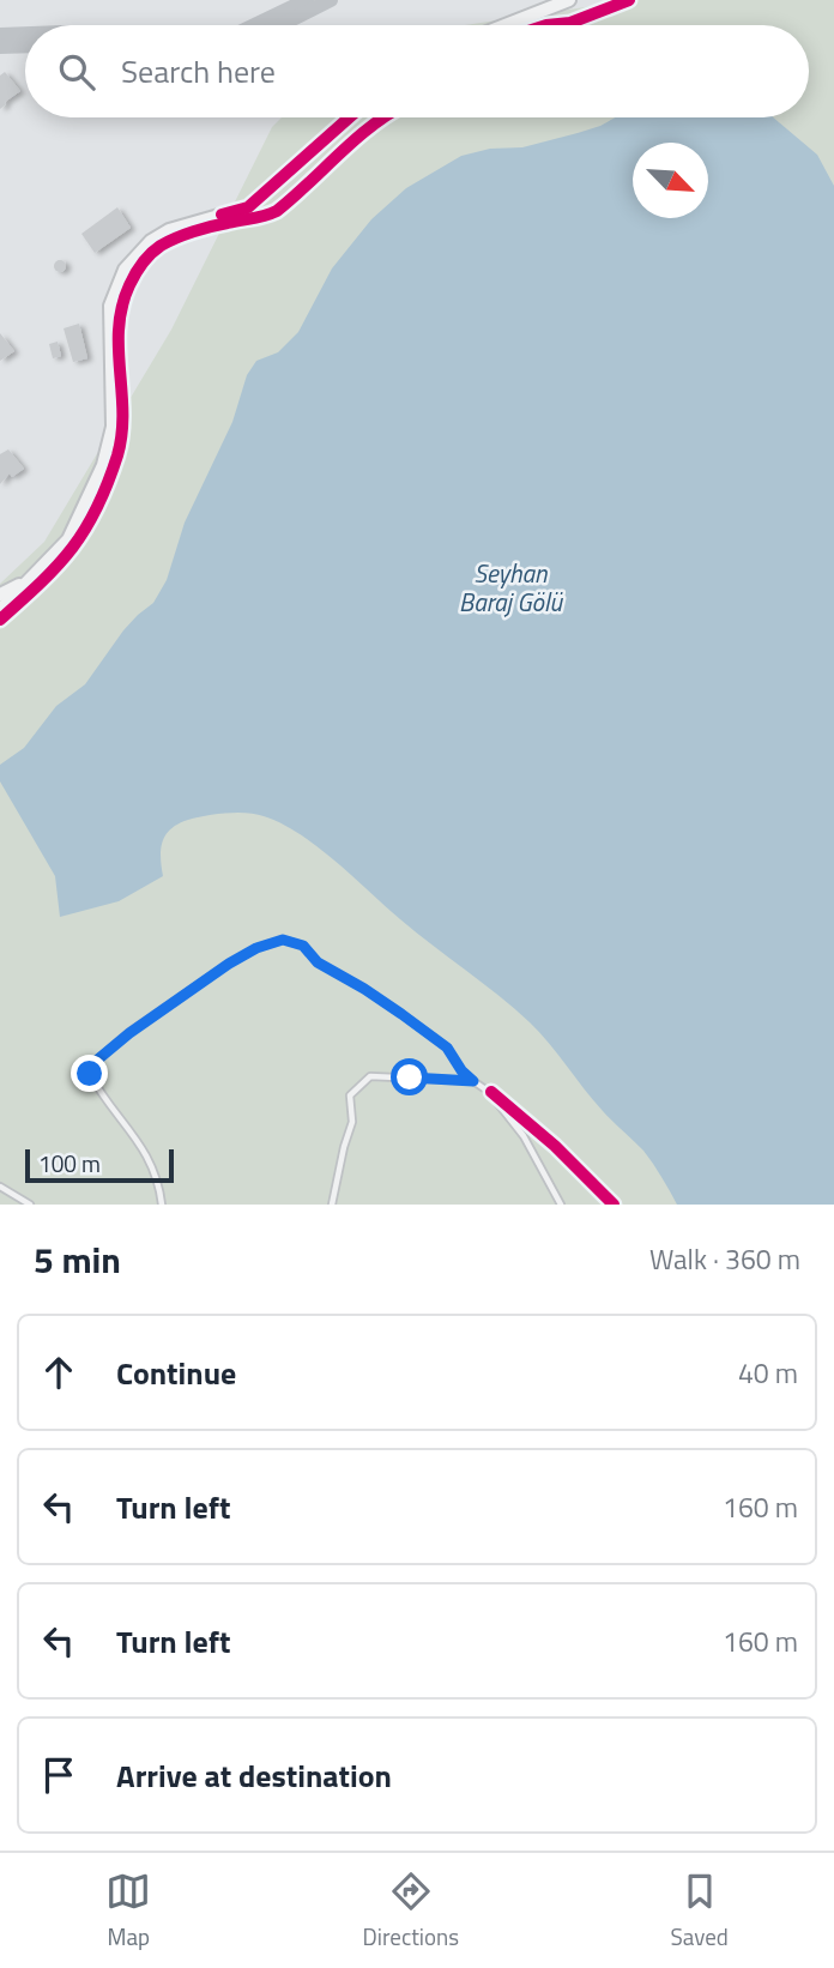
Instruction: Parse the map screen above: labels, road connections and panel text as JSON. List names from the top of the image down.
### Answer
{
  "water": ["Seyhan Baraj Gölü"],
  "scale_bar": "100 m",
  "north": "bottom right",
  "page": {
    "search": "Search here",
    "scale": "100 m",
    "heading": ["5 min", "Walk · 360 m"],
    "list": [
      ["Continue", "40 m"],
      ["Turn left", "160 m"],
      ["Turn left", "160 m"],
      "Arrive at destination"
    ],
    "nav": ["Map", "Directions", "Saved"]
  }
}
